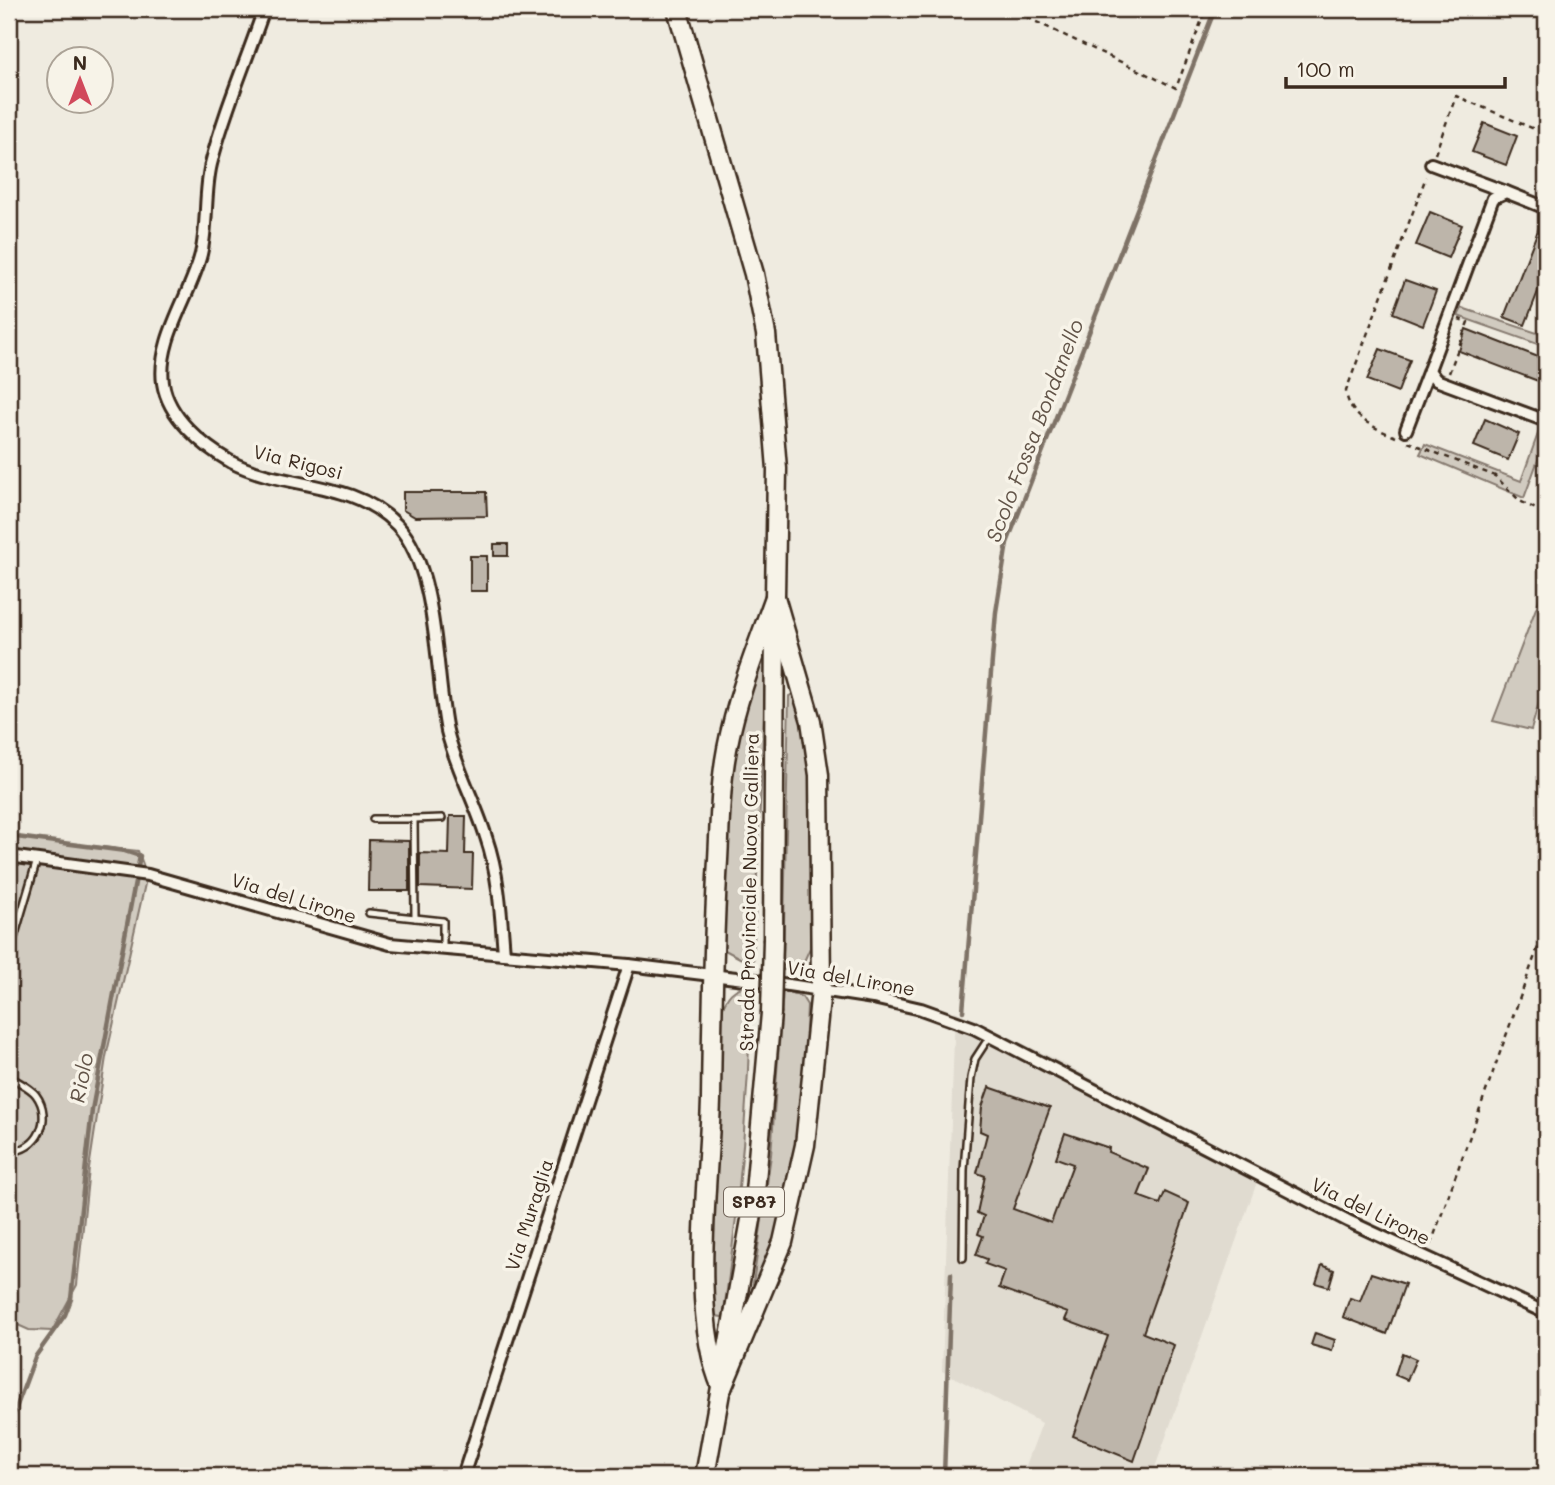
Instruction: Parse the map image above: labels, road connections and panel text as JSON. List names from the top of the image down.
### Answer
{
  "streets": {
    "main road": ["Strada Provinciale Nuova Galliera", "SP87"],
    "street": ["Via Rigosi", "Via del Lirone", "Via Muraglia"]
  },
  "crossings": [
    ["Via Rigosi", "Via del Lirone"],
    ["Via del Lirone", "Via Muraglia"]
  ],
  "water": ["Scolo Fossa Bondanello", "Riolo"],
  "scale_bar": "100 m",
  "north": "top"
}
